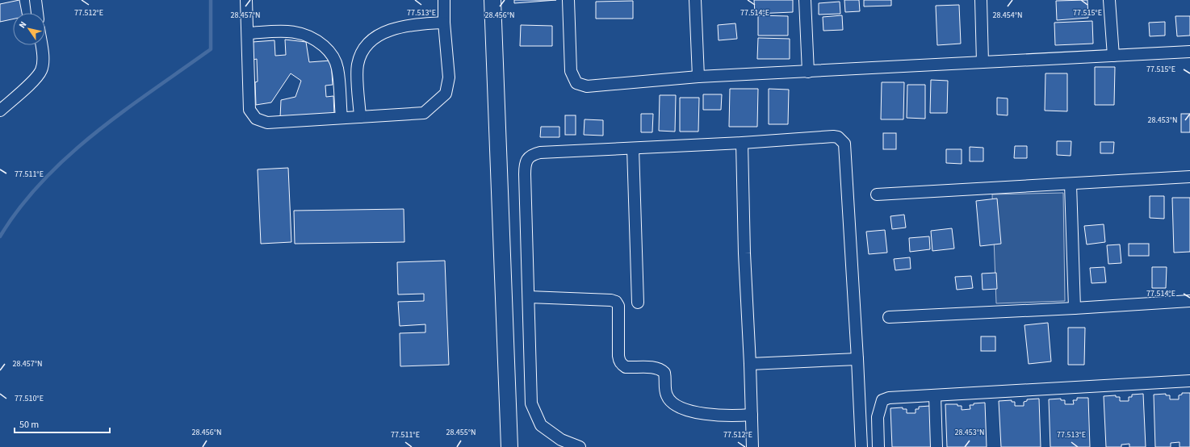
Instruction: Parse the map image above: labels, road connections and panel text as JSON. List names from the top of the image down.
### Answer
{
  "scale_bar": "50 m",
  "north": "top left",
  "coordinates": [
    "77.515°E",
    "77.512°E",
    "77.513°E",
    "77.514°E",
    "28.457°N",
    "28.456°N",
    "28.454°N",
    "28.453°N",
    "77.511°E",
    "77.510°E",
    "28.455°N"
  ]
}
